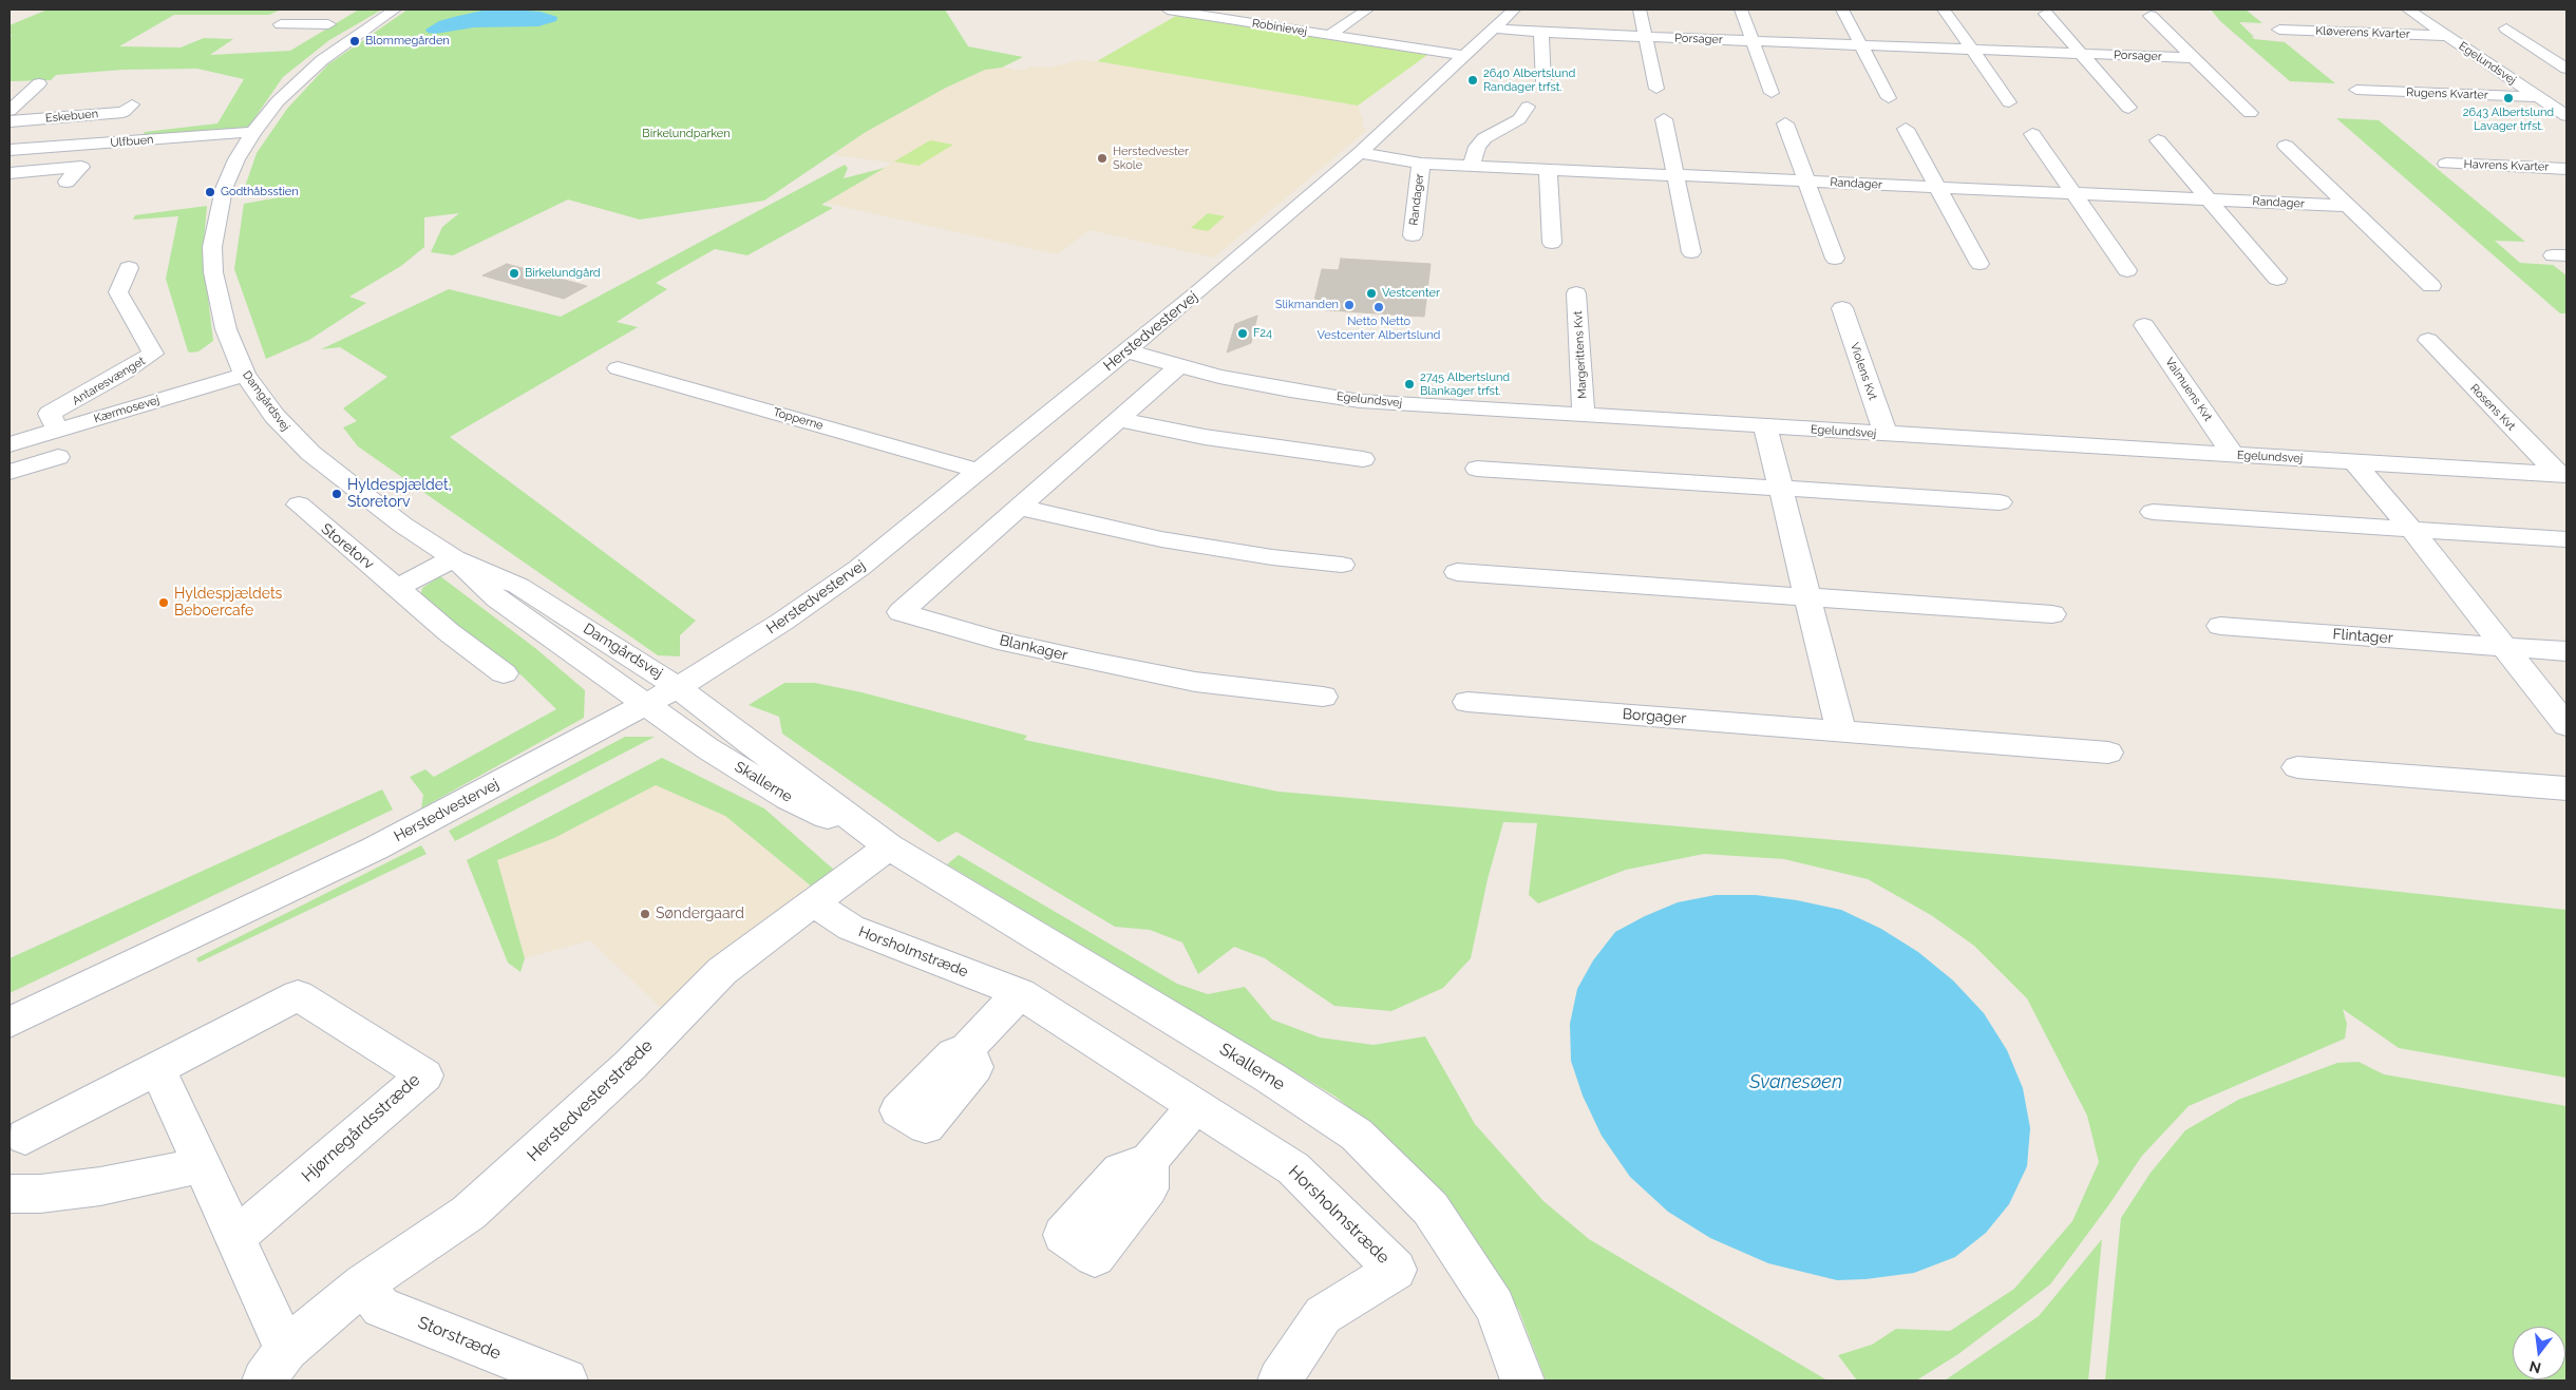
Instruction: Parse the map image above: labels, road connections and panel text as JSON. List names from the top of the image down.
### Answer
{
  "streets": {
    "street": [
      "Robinievej",
      "Kløverens Kvarter",
      "Porsager",
      "Egelundsvej",
      "Rugens Kvarter",
      "Eskebuen",
      "Ulfbuen",
      "Havrens Kvarter",
      "Randager",
      "Herstedvestervej",
      "Margerittens Kvt",
      "Violens Kvt",
      "Antaresvænget",
      "Valmuens Kvt",
      "Damgårdsvej",
      "Rosens Kvt",
      "Kærmosevej",
      "Topperne",
      "Storetorv",
      "Flintager",
      "Blankager",
      "Borgager",
      "Skallerne",
      "Horsholmstræde",
      "Herstedvesterstræde",
      "Hjørnegårdsstræde",
      "Storstræde"
    ]
  },
  "crossings": [
    ["Robinievej", "Herstedvestervej"],
    ["Kløverens Kvarter", "Egelundsvej"],
    ["Porsager", "Herstedvestervej"],
    ["Egelundsvej", "Rugens Kvarter"],
    ["Egelundsvej", "Herstedvestervej"],
    ["Egelundsvej", "Margerittens Kvt"],
    ["Egelundsvej", "Violens Kvt"],
    ["Egelundsvej", "Valmuens Kvt"],
    ["Egelundsvej", "Rosens Kvt"],
    ["Egelundsvej", "Blankager"],
    ["Ulfbuen", "Damgårdsvej"],
    ["Randager", "Herstedvestervej"],
    ["Herstedvestervej", "Damgårdsvej"],
    ["Herstedvestervej", "Topperne"],
    ["Herstedvestervej", "Skallerne"],
    ["Antaresvænget", "Kærmosevej"],
    ["Damgårdsvej", "Kærmosevej"],
    ["Damgårdsvej", "Skallerne"],
    ["Skallerne", "Herstedvesterstræde"],
    ["Horsholmstræde", "Herstedvesterstræde"],
    ["Herstedvesterstræde", "Hjørnegårdsstræde"],
    ["Herstedvesterstræde", "Storstræde"]
  ],
  "water": ["Svanesøen"],
  "parks": ["Birkelundparken"],
  "places": [
    "Blommegården",
    "2640 Albertslund Randager trfst.",
    "2643 Albertslund Lavager trfst.",
    "Herstedvester Skole",
    "Godthåbsstien",
    "Birkelundgård",
    "Vestcenter",
    "Slikmanden",
    "Netto Netto Vestcenter Albertslund",
    "F24",
    "2745 Albertslund Blankager trfst.",
    "Hyldespjældet, Storetorv",
    "Hyldespjældets Beboercafe",
    "Søndergaard"
  ],
  "north": "bottom"
}
